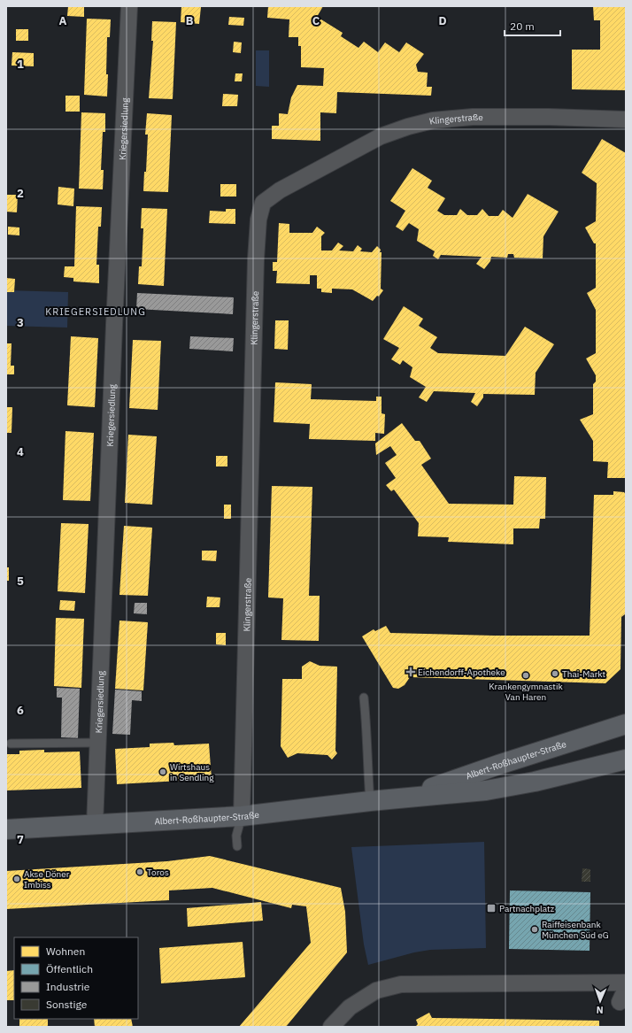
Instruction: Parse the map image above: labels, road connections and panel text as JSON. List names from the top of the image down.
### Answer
{
  "streets": {
    "main road": ["Albert-Roßhaupter-Straße"],
    "street": ["Klingerstraße", "Kriegersiedlung"]
  },
  "crossings": [
    ["Klingerstraße", "Albert-Roßhaupter-Straße"],
    ["Kriegersiedlung", "Albert-Roßhaupter-Straße"]
  ],
  "districts": ["KRIEGERSIEDLUNG"],
  "places": {
    "health": ["Eichendorff-Apotheke"],
    "other": [
      "Thai-Markt",
      "Krankengymnastik Van Haren",
      "Wirtshaus in Sendling",
      "Toros",
      "Akse Döner Imbiss",
      "Raiffeisenbank München Süd eG"
    ],
    "transit": ["Partnachplatz"]
  },
  "legend": [
    "Wohnen",
    "Öffentlich",
    "Industrie",
    "Sonstige"
  ],
  "scale_bar": "20 m",
  "north": "bottom",
  "grid": {
    "columns": [
      "A",
      "B",
      "C",
      "D"
    ],
    "rows": [
      "1",
      "2",
      "3",
      "4",
      "5",
      "6",
      "7"
    ]
  }
}
